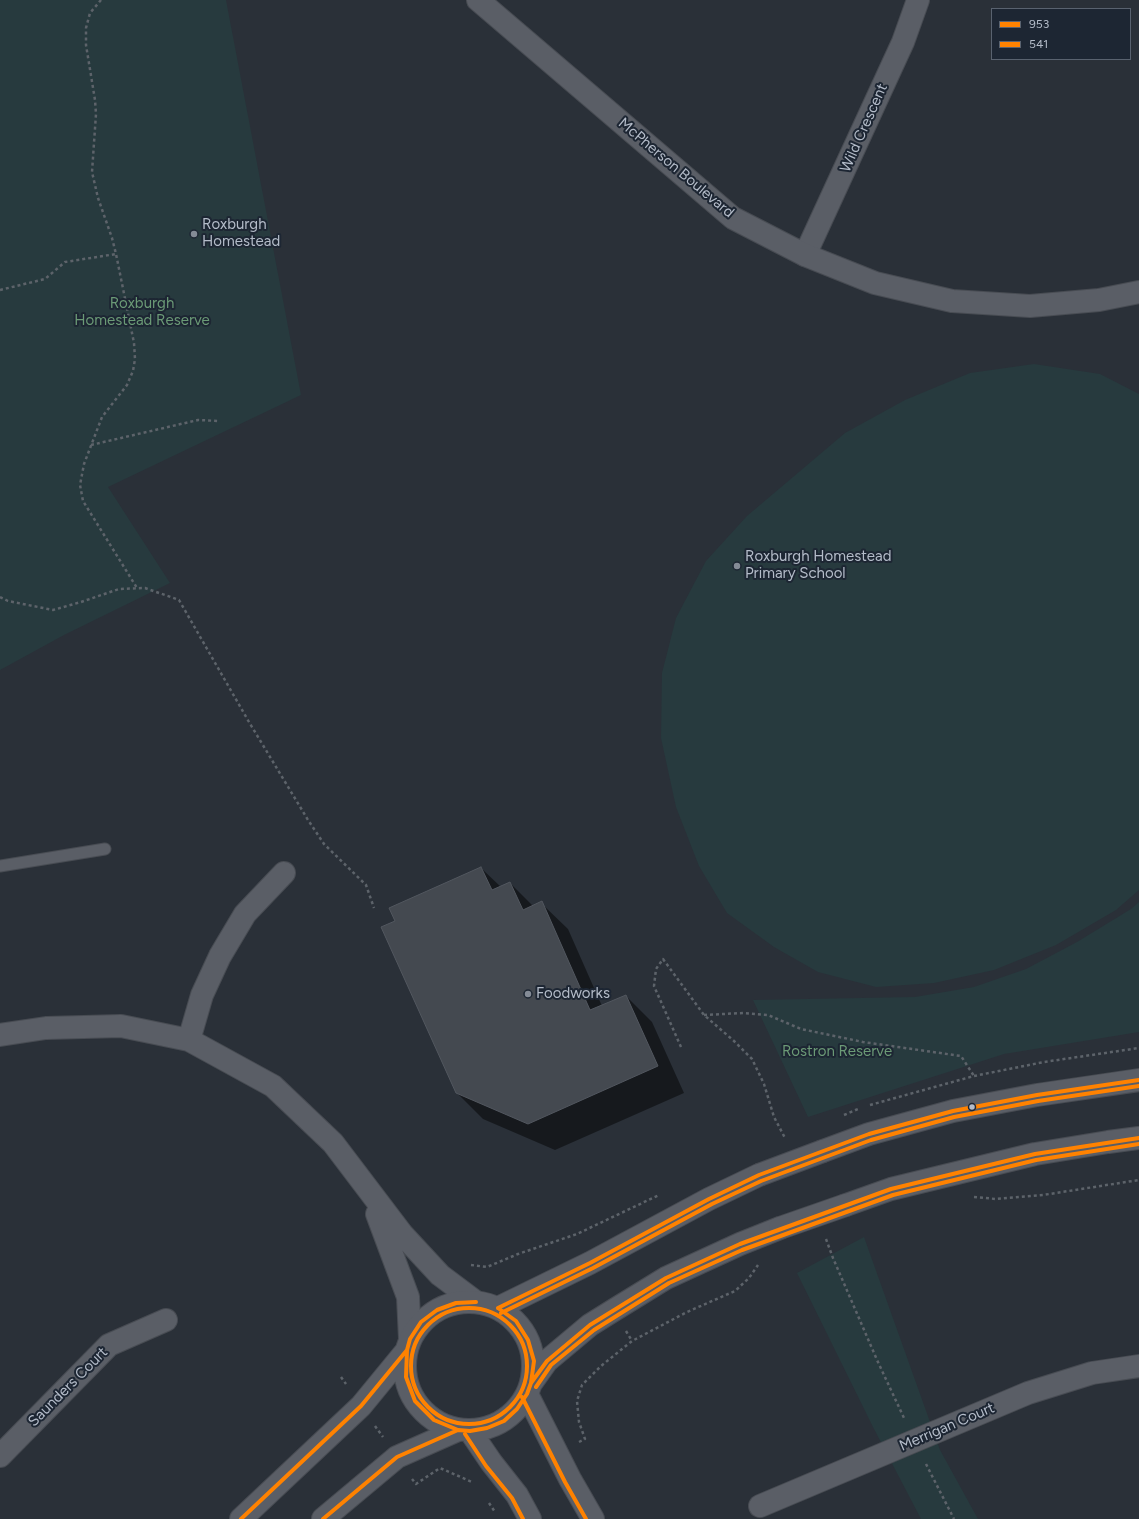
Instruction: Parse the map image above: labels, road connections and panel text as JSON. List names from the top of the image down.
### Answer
{
  "streets": {
    "street": [
      "Wild Crescent",
      "McPherson Boulevard",
      "Saunders Court",
      "Merrigan Court"
    ]
  },
  "crossings": [
    ["Wild Crescent", "McPherson Boulevard"]
  ],
  "parks": ["Roxburgh Homestead Reserve", "Rostron Reserve"],
  "places": ["Roxburgh Homestead", "Roxburgh Homestead Primary School", "Foodworks"],
  "lines": ["transit line 953", "transit line 541"],
  "legend": ["953", "541"]
}
